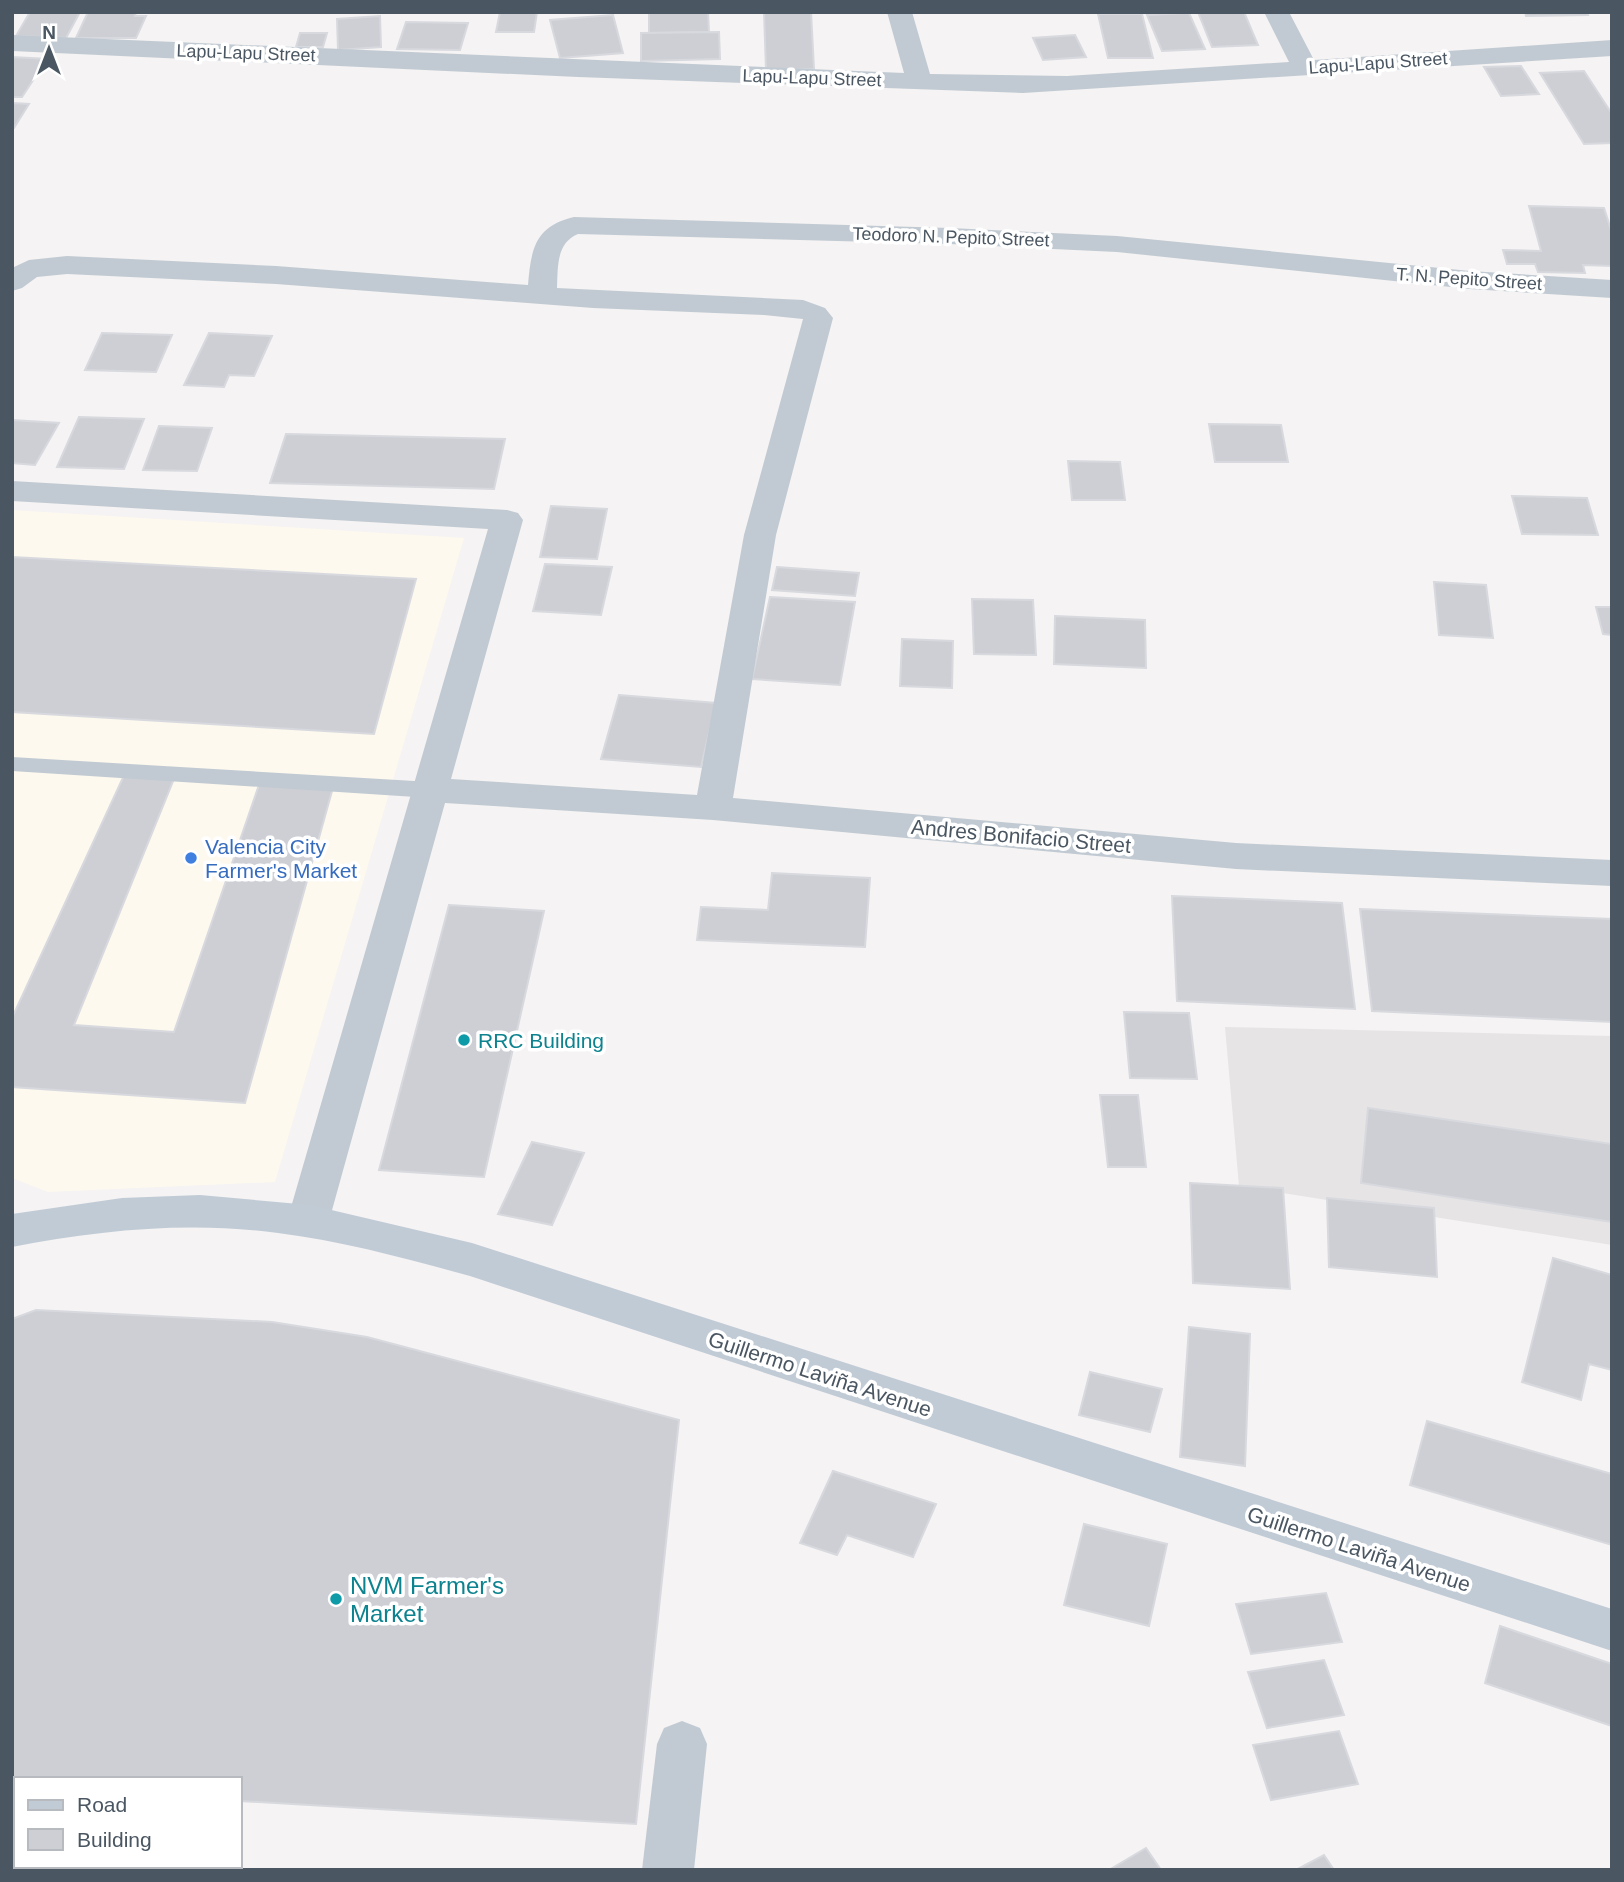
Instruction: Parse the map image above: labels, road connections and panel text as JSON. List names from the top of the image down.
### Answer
{
  "streets": {
    "main road": ["Guillermo Laviña Avenue"],
    "street": [
      "Lapu-Lapu Street",
      "Teodoro N. Pepito Street",
      "T. N. Pepito Street",
      "Andres Bonifacio Street"
    ]
  },
  "crossings": [
    ["Teodoro N. Pepito Street", "T. N. Pepito Street"]
  ],
  "places": ["Valencia City Farmer's Market", "RRC Building", "NVM Farmer's Market"],
  "legend": ["Road", "Building"],
  "north": "top"
}
